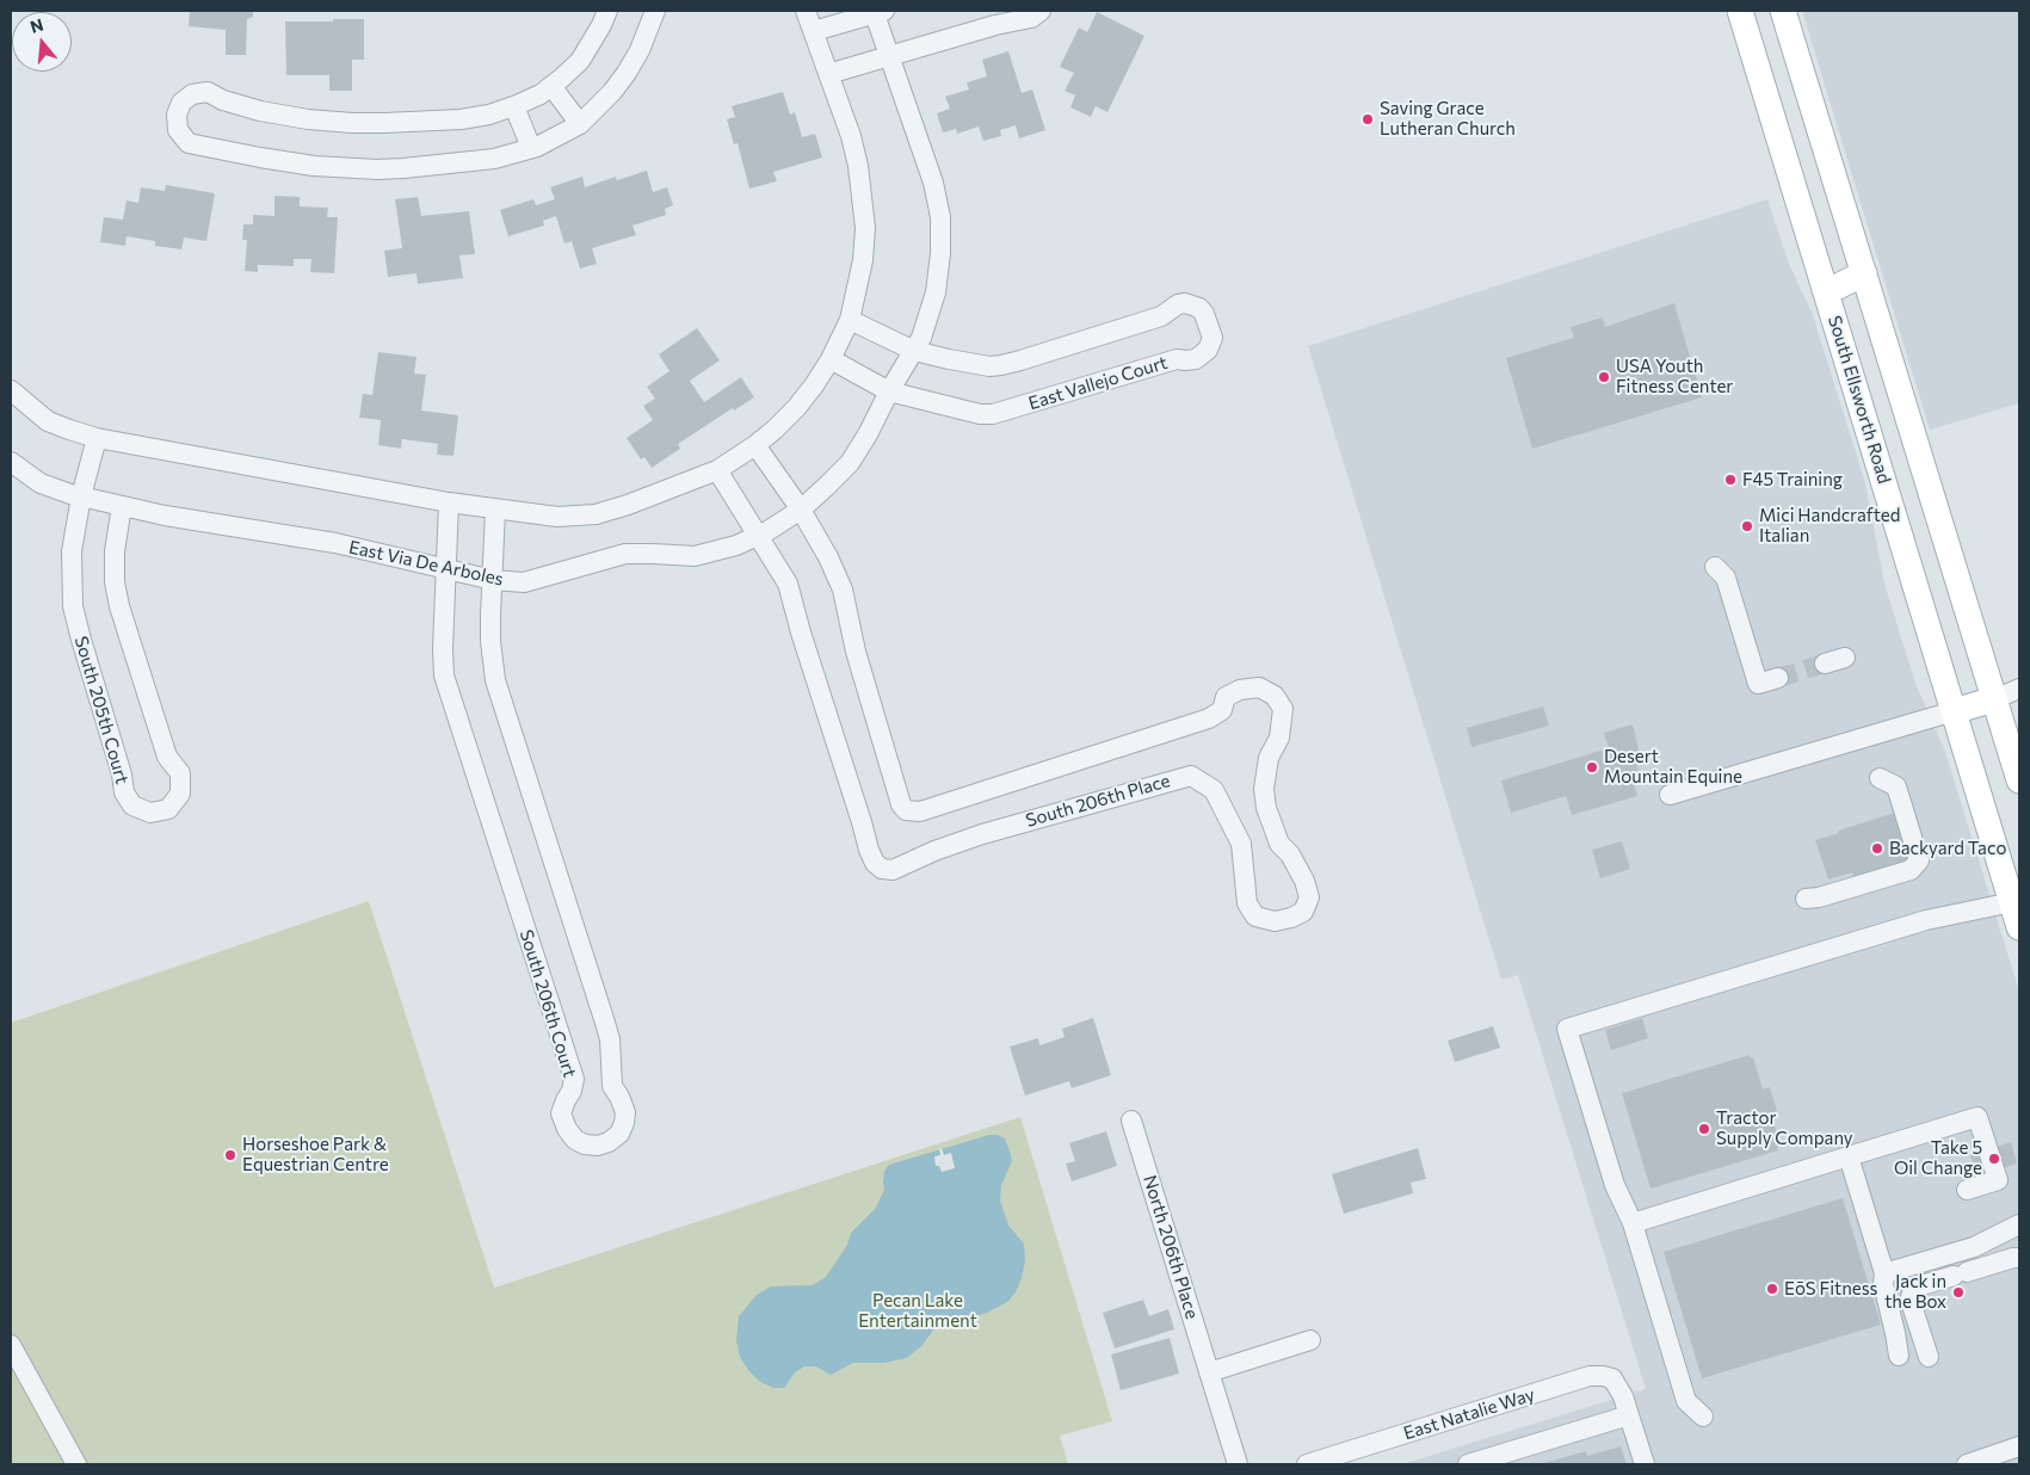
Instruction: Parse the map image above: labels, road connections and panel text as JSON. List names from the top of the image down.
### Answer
{
  "streets": {
    "main road": ["South Ellsworth Road"],
    "street": [
      "East Vallejo Court",
      "East Via De Arboles",
      "South 205th Court",
      "South 206th Place",
      "South 206th Court",
      "North 206th Place",
      "East Natalie Way"
    ]
  },
  "crossings": [
    ["East Vallejo Court", "East Via De Arboles"],
    ["East Via De Arboles", "South 205th Court"],
    ["East Via De Arboles", "South 206th Place"],
    ["East Via De Arboles", "South 206th Court"]
  ],
  "parks": ["Pecan Lake Entertainment"],
  "places": [
    "Saving Grace Lutheran Church",
    "USA Youth Fitness Center",
    "F45 Training",
    "Mici Handcrafted Italian",
    "Desert Mountain Equine",
    "Backyard Taco",
    "Tractor Supply Company",
    "Horseshoe Park & Equestrian Centre",
    "Take 5 Oil Change",
    "EōS Fitness",
    "Jack in the Box"
  ],
  "north": "top"
}
